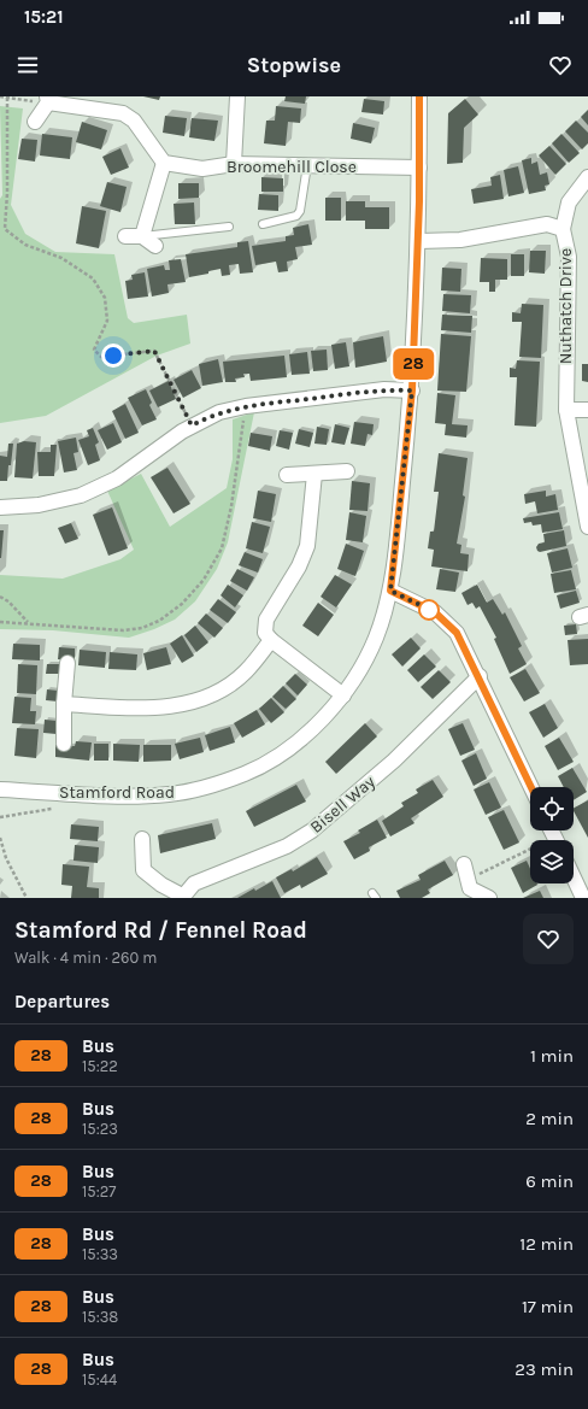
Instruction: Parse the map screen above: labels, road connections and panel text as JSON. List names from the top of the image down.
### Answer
{
  "streets": {
    "street": [
      "Broomehill Close",
      "Nuthatch Drive",
      "Stamford Road",
      "Bisell Way"
    ]
  },
  "crossings": [
    ["Broomehill Close", "Stamford Road"],
    ["Nuthatch Drive", "Stamford Road"]
  ],
  "lines": ["bus line 28"],
  "page": {
    "status": "15:21",
    "header": "Stopwise",
    "on_map": "28",
    "heading": [
      ["Stamford Rd / Fennel Road", "Walk · 4 min · 260 m"],
      "Departures"
    ],
    "list": [
      {
        "mark": "28",
        "name": "Bus",
        "note": "15:22",
        "value": "1 min"
      },
      {
        "mark": "28",
        "name": "Bus",
        "note": "15:23",
        "value": "2 min"
      },
      {
        "mark": "28",
        "name": "Bus",
        "note": "15:27",
        "value": "6 min"
      },
      {
        "mark": "28",
        "name": "Bus",
        "note": "15:33",
        "value": "12 min"
      },
      {
        "mark": "28",
        "name": "Bus",
        "note": "15:38",
        "value": "17 min"
      },
      {
        "mark": "28",
        "name": "Bus",
        "note": "15:44",
        "value": "23 min"
      }
    ]
  }
}
